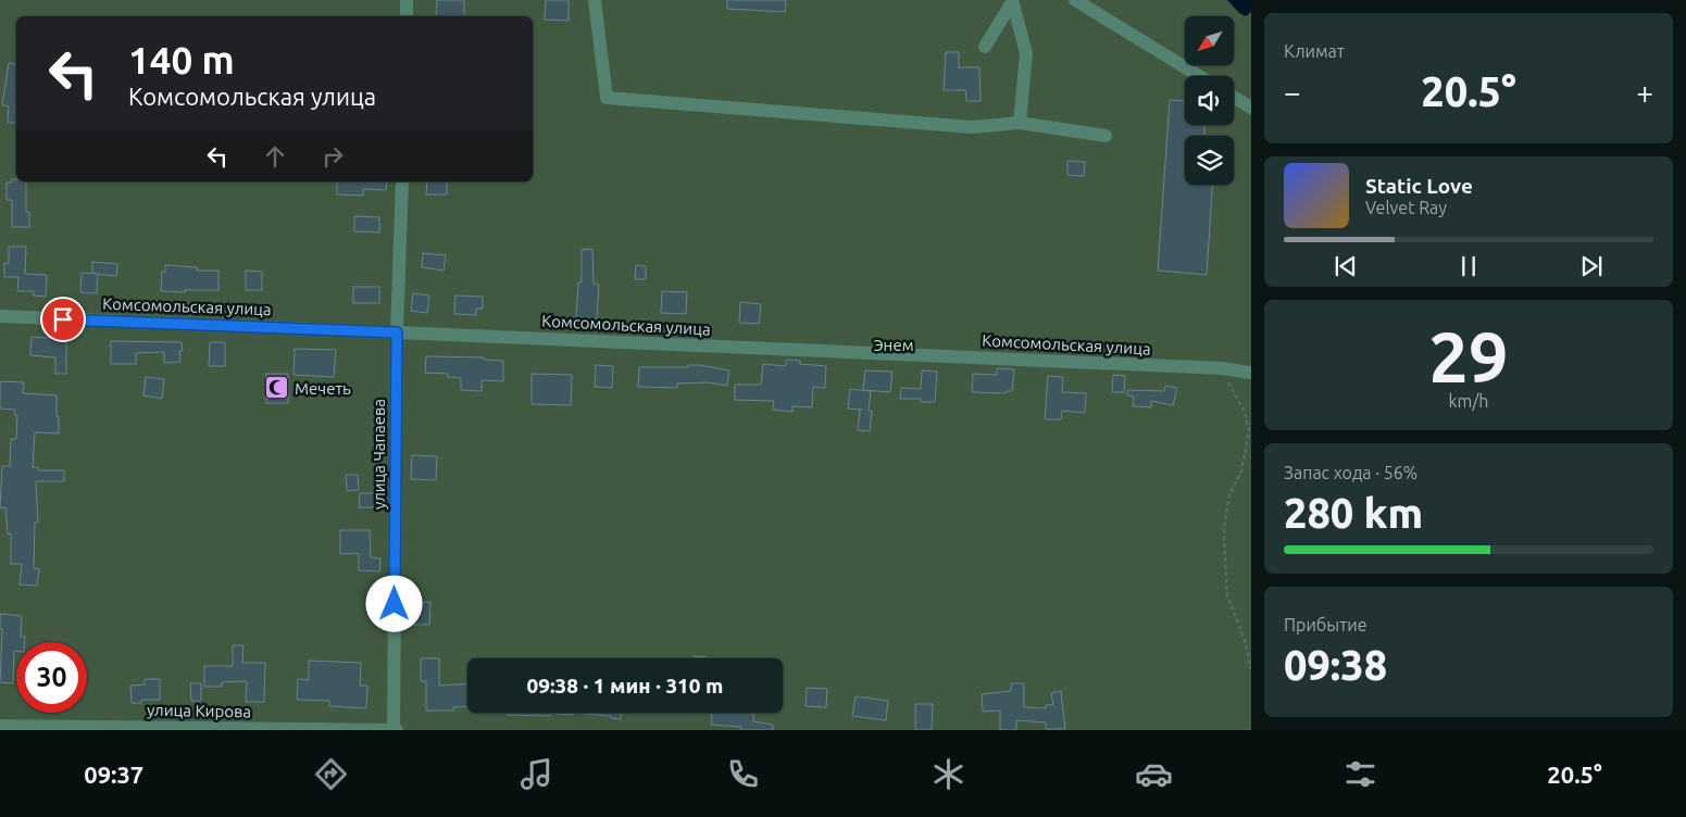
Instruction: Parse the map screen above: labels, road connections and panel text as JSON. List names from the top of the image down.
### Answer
{
  "streets": {
    "street": ["Комсомольская улица", "улица Чапаева", "улица Кирова"]
  },
  "crossings": [
    ["Комсомольская улица", "улица Чапаева"],
    ["улица Чапаева", "улица Кирова"]
  ],
  "parks": ["Энем"],
  "places": {
    "mosque": ["Мечеть"]
  },
  "north": "bottom left",
  "page": {
    "tile": [
      "Климат",
      ["29", "km/h"],
      ["Запас хода · 56%", "280 km"],
      ["Прибытие", "09:38"]
    ],
    "turn": ["140 m", "Комсомольская улица"],
    "heat": ["−", "20.5°", "+"],
    "song": ["Static Love", "Velvet Ray"],
    "limit": "30",
    "trip": "09:38 · 1 мин · 310 m",
    "tabs": ["09:37", "20.5°"]
  }
}
